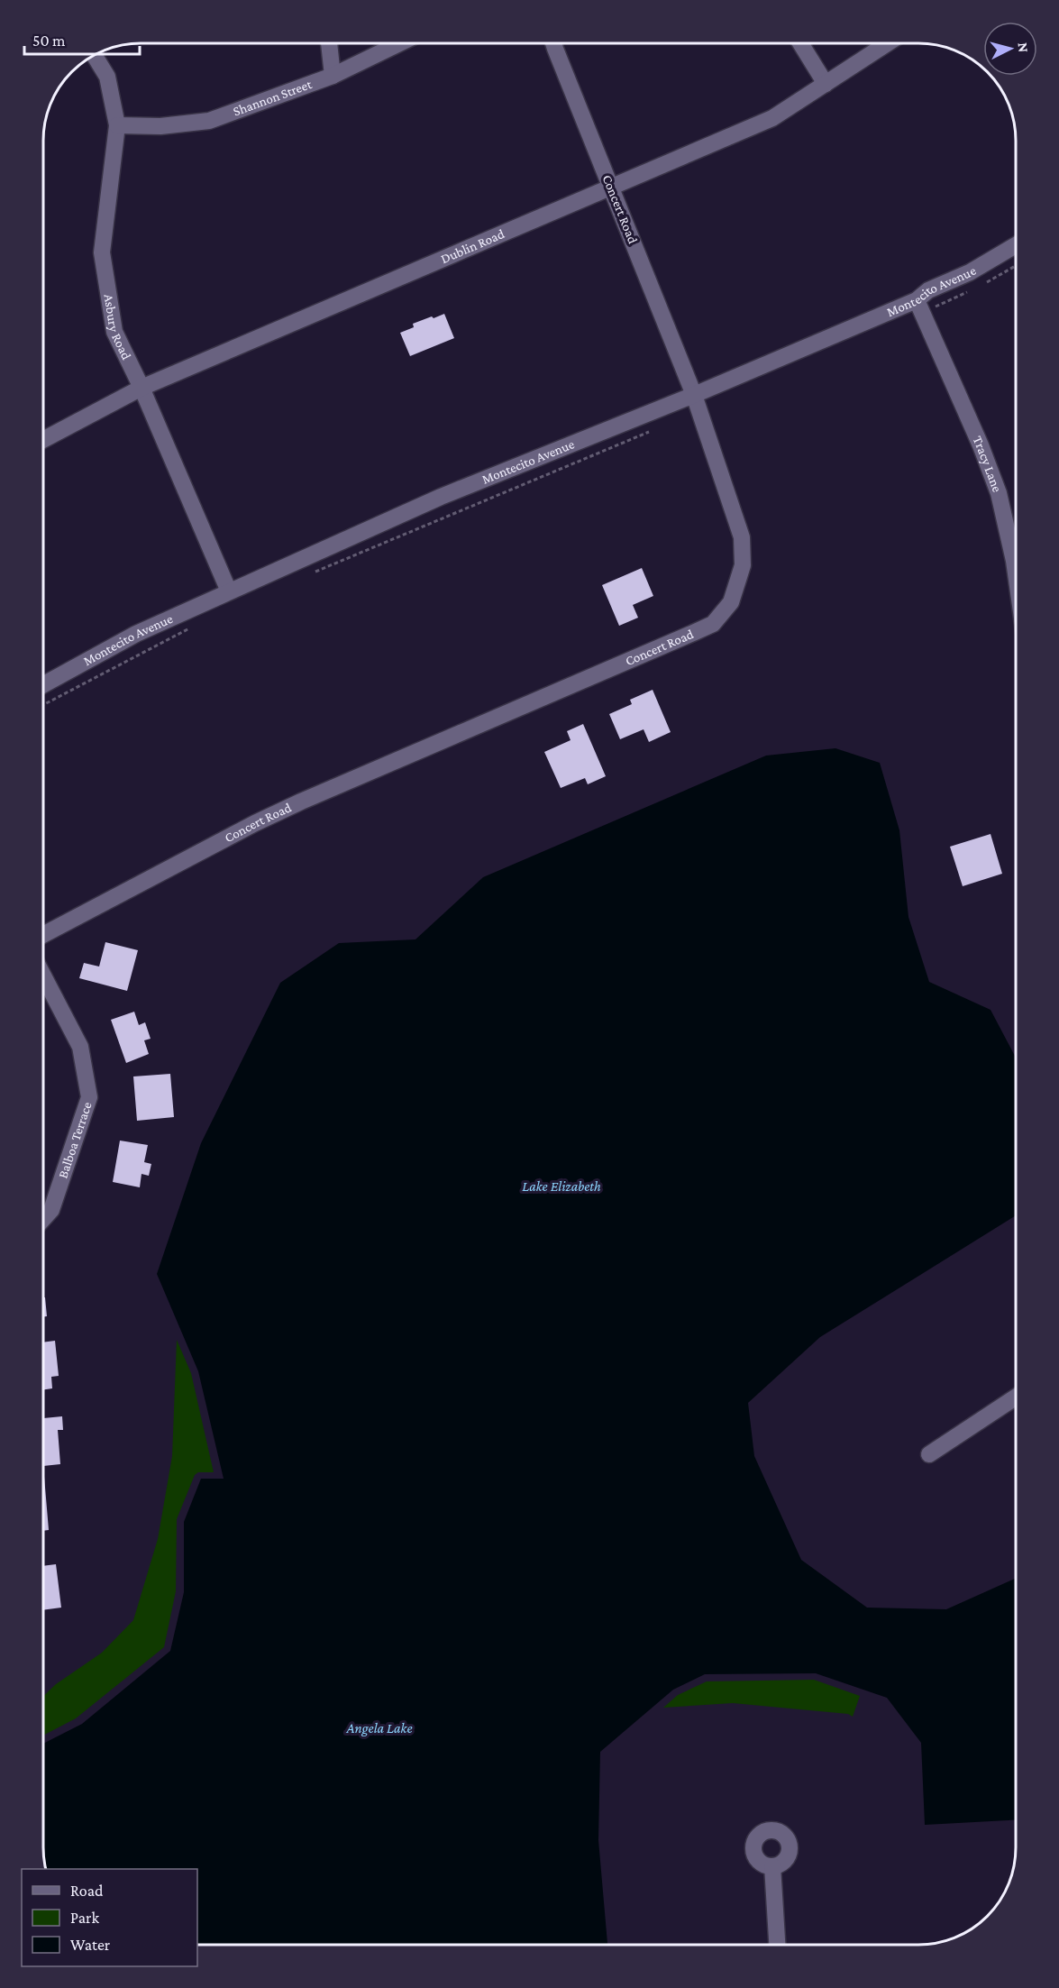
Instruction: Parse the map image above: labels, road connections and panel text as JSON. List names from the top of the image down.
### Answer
{
  "streets": {
    "street": [
      "Shannon Street",
      "Concert Road",
      "Dublin Road",
      "Montecito Avenue",
      "Asbury Road",
      "Tracy Lane",
      "Balboa Terrace"
    ]
  },
  "crossings": [
    ["Shannon Street", "Asbury Road"],
    ["Concert Road", "Dublin Road"],
    ["Concert Road", "Montecito Avenue"],
    ["Dublin Road", "Asbury Road"],
    ["Montecito Avenue", "Asbury Road"],
    ["Montecito Avenue", "Tracy Lane"]
  ],
  "water": ["Lake Elizabeth", "Angela Lake"],
  "legend": ["Road", "Park", "Water"],
  "scale_bar": "50 m",
  "north": "right"
}
